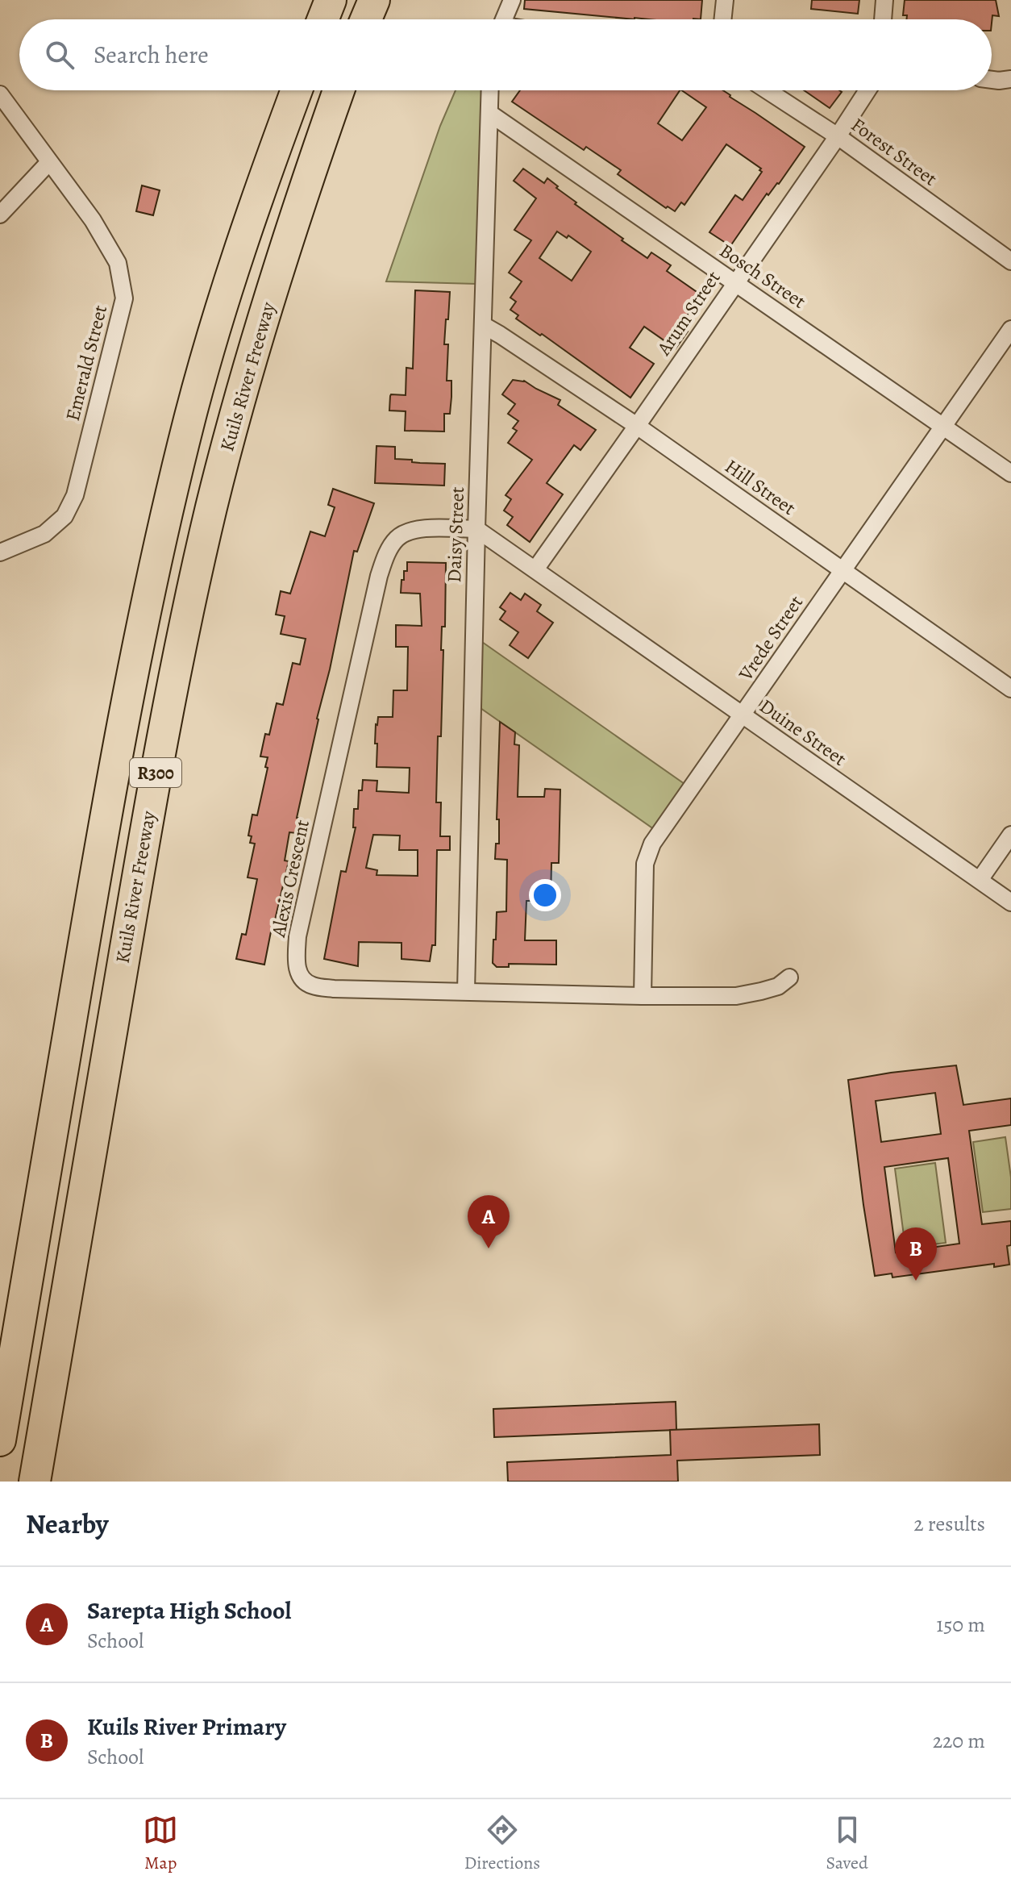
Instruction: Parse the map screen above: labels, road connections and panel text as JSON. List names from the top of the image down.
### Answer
{
  "streets": {
    "highway": ["Kuils River Freeway", "R300"],
    "street": [
      "Forest Street",
      "Bosch Street",
      "Arum Street",
      "Emerald Street",
      "Hill Street",
      "Daisy Street",
      "Vrede Street",
      "Duine Street",
      "Alexis Crescent"
    ]
  },
  "crossings": [
    ["Forest Street", "Arum Street"],
    ["Bosch Street", "Arum Street"],
    ["Bosch Street", "Daisy Street"],
    ["Bosch Street", "Vrede Street"],
    ["Arum Street", "Hill Street"],
    ["Arum Street", "Duine Street"],
    ["Hill Street", "Daisy Street"],
    ["Hill Street", "Vrede Street"],
    ["Daisy Street", "Duine Street"],
    ["Daisy Street", "Alexis Crescent"],
    ["Vrede Street", "Duine Street"],
    ["Vrede Street", "Alexis Crescent"],
    ["Duine Street", "Alexis Crescent"]
  ],
  "page": {
    "search": "Search here",
    "pins": ["A", "B"],
    "heading": ["Nearby", "2 results"],
    "list": [
      {
        "mark": "A",
        "name": "Sarepta High School",
        "note": "School",
        "value": "150 m"
      },
      {
        "mark": "B",
        "name": "Kuils River Primary",
        "note": "School",
        "value": "220 m"
      }
    ],
    "nav": ["Map", "Directions", "Saved"]
  }
}
